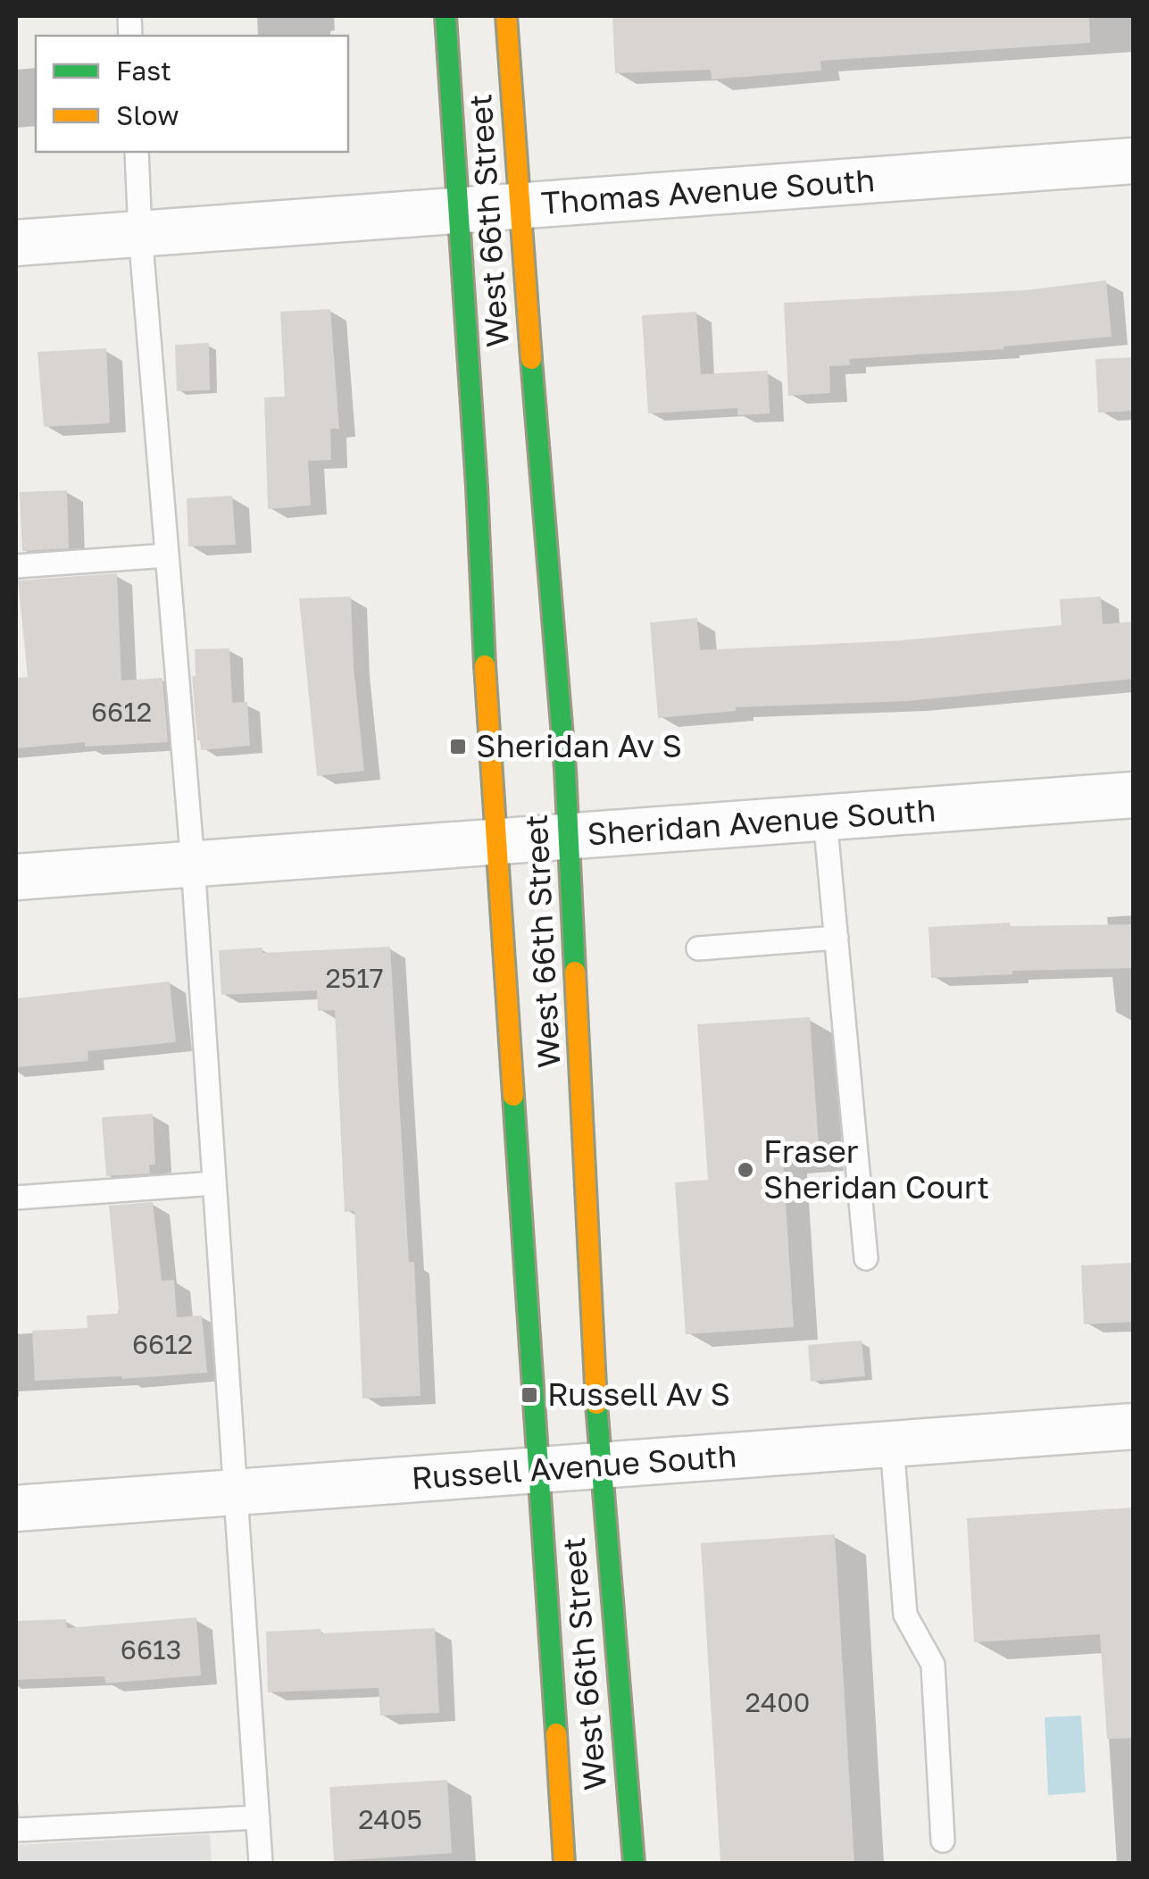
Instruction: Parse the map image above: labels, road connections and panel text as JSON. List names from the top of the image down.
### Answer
{
  "streets": {
    "main road": ["West 66th Street"],
    "street": ["Thomas Avenue South", "Sheridan Avenue South", "Russell Avenue South"]
  },
  "crossings": [
    ["Thomas Avenue South", "West 66th Street"],
    ["West 66th Street", "Sheridan Avenue South"],
    ["West 66th Street", "Russell Avenue South"]
  ],
  "places": {
    "transit": ["Sheridan Av S", "Russell Av S"],
    "other": ["Fraser Sheridan Court"]
  },
  "house_numbers": [
    "6612",
    "2517",
    "6612",
    "6613",
    "2400",
    "2405"
  ],
  "legend": ["Fast", "Slow"]
}
